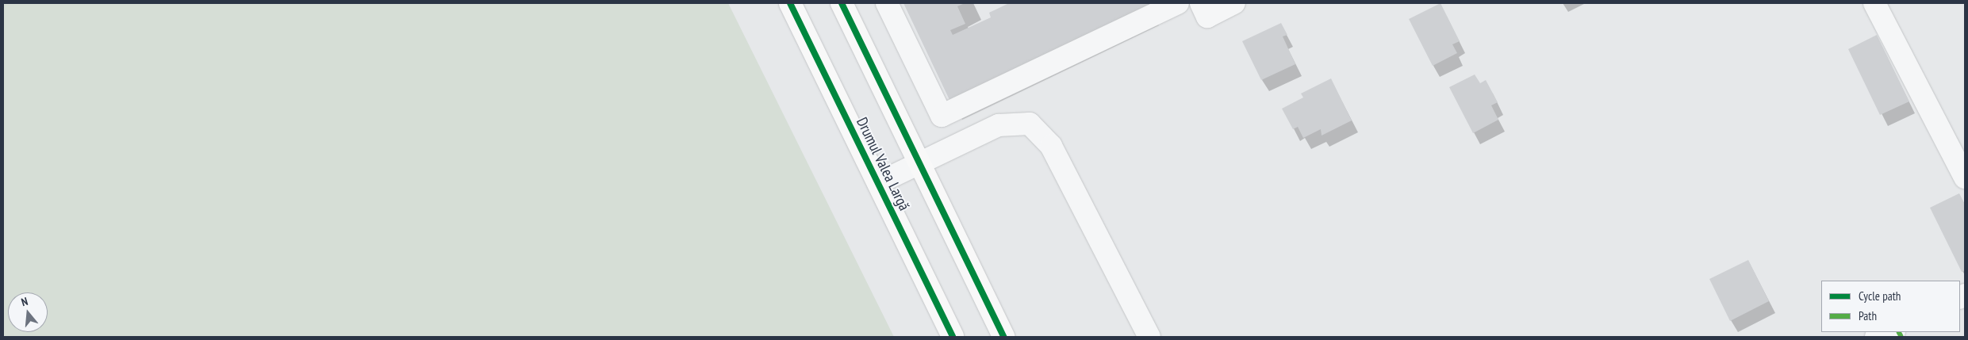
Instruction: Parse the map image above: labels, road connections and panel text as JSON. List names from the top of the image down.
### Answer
{
  "streets": {
    "main road": ["Drumul Valea Largă"]
  },
  "legend": ["Cycle path", "Path"],
  "north": "top"
}
